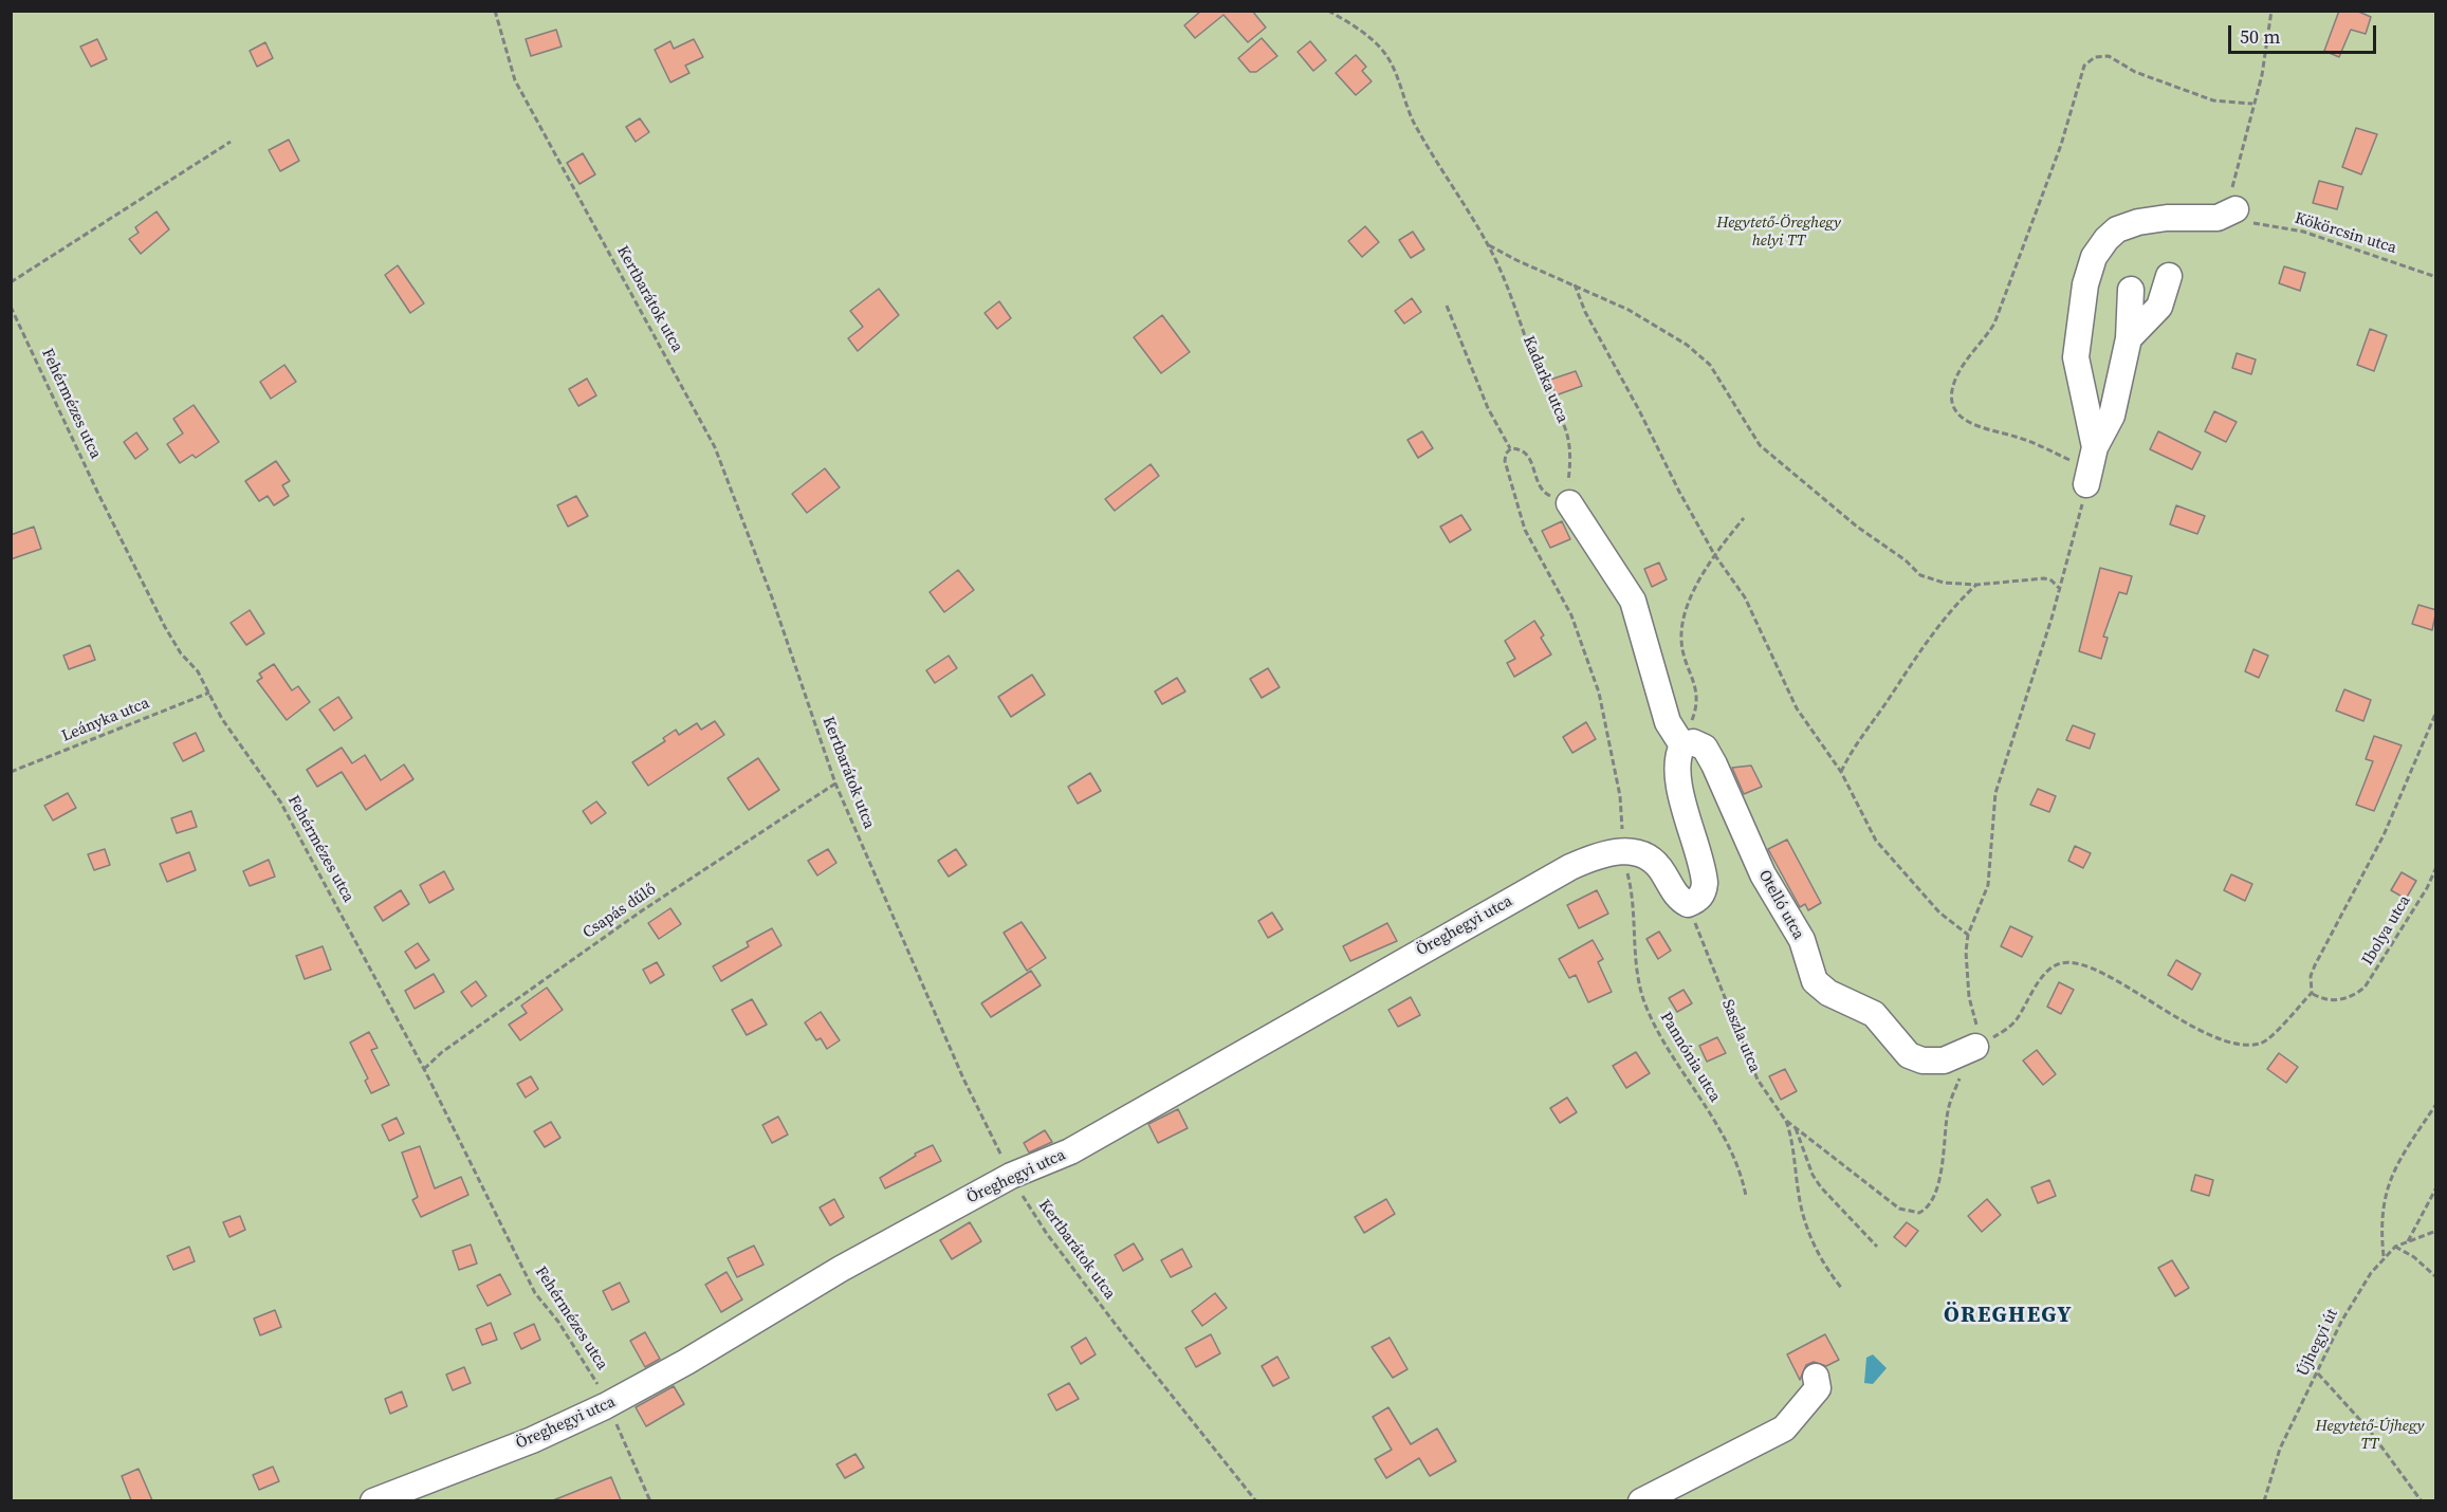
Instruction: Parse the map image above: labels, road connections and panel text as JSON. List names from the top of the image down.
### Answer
{
  "streets": {
    "street": ["Otelló utca", "Öreghegyi utca"],
    "path": [
      "Kökörcsin utca",
      "Kertbarátok utca",
      "Kadarka utca",
      "Fehérmézes utca",
      "Leányka utca",
      "Csapás dűlő",
      "Ibolya utca",
      "Saszla utca",
      "Pannónia utca",
      "Újhegyi út"
    ]
  },
  "crossings": [
    ["Kertbarátok utca", "Csapás dűlő"],
    ["Kertbarátok utca", "Öreghegyi utca"],
    ["Fehérmézes utca", "Leányka utca"],
    ["Fehérmézes utca", "Csapás dűlő"],
    ["Fehérmézes utca", "Öreghegyi utca"],
    ["Otelló utca", "Saszla utca"],
    ["Öreghegyi utca", "Pannónia utca"]
  ],
  "districts": ["ÖREGHEGY"],
  "parks": ["Hegytető-Öreghegy helyi TT", "Hegytető-Újhegy TT"],
  "scale_bar": "50 m"
}
